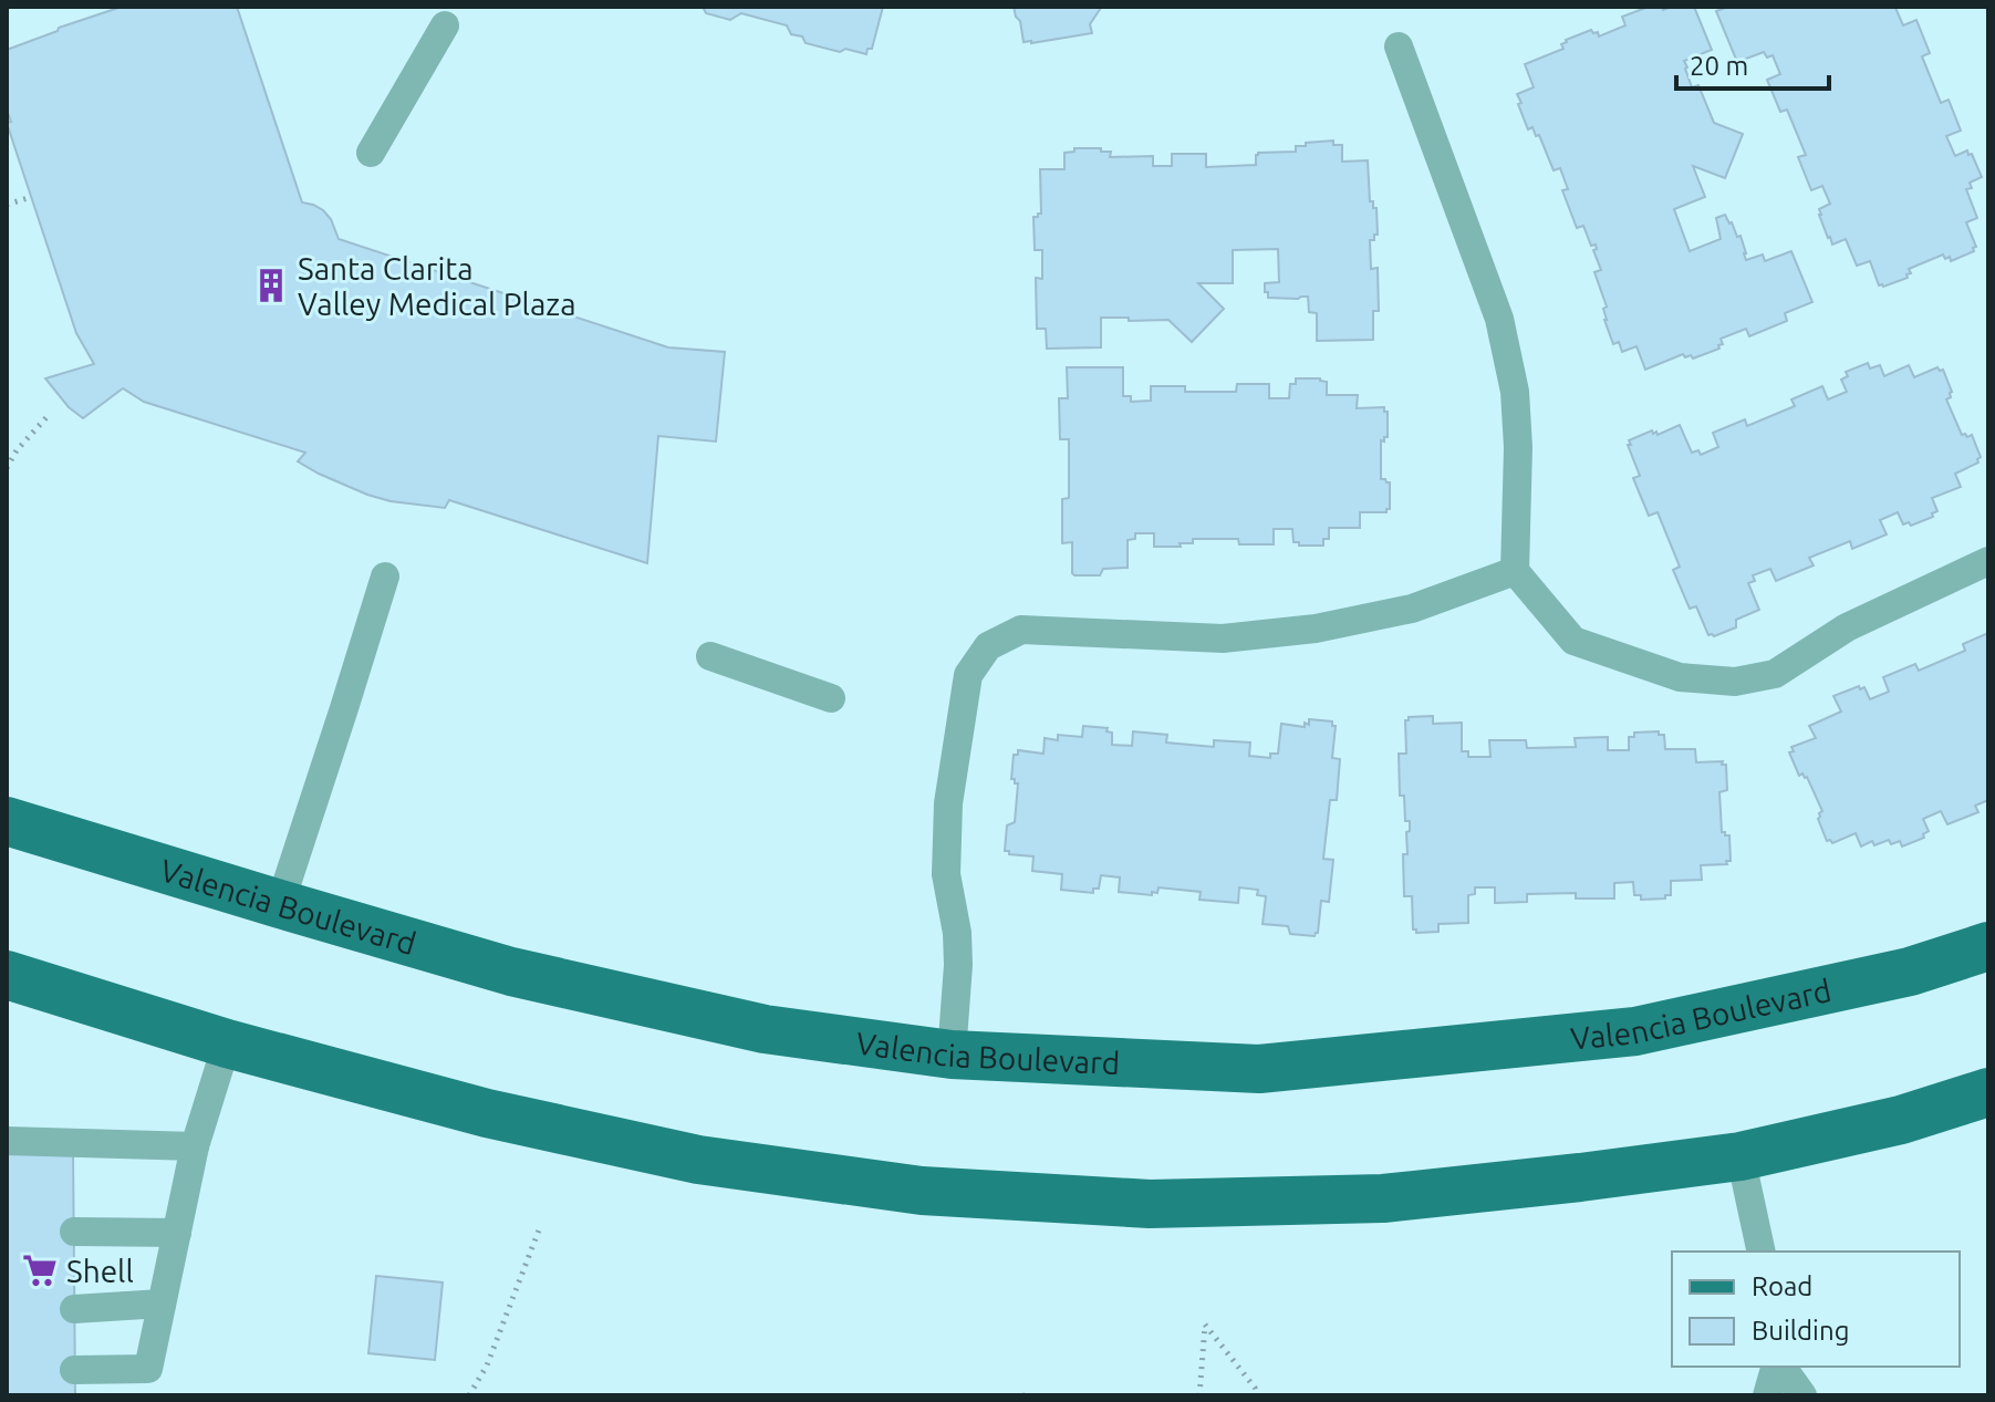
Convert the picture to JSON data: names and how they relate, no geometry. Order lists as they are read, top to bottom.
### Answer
{
  "streets": {
    "main road": ["Valencia Boulevard"]
  },
  "places": {
    "building": ["Santa Clarita Valley Medical Plaza"],
    "supermarket": ["Shell"]
  },
  "legend": ["Road", "Building"],
  "scale_bar": "20 m"
}
